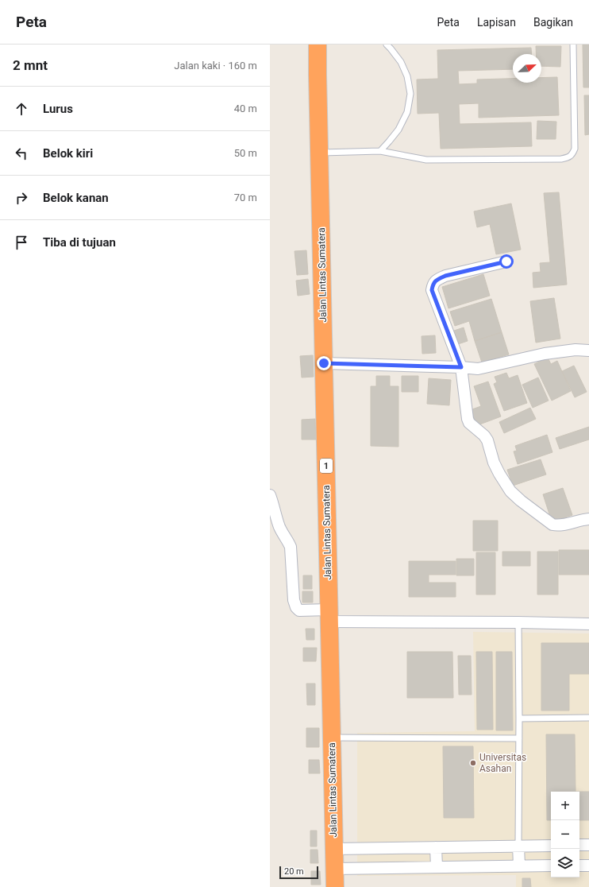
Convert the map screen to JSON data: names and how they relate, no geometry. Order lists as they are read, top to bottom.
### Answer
{
  "streets": {
    "highway": ["Jalan Lintas Sumatera", "1"]
  },
  "places": ["Universitas Asahan"],
  "scale_bar": "20 m",
  "north": "top right",
  "page": {
    "header": "Peta",
    "nav": ["Peta", "Lapisan", "Bagikan"],
    "heading": ["2 mnt", "Jalan kaki · 160 m"],
    "list": [
      ["Lurus", "40 m"],
      ["Belok kiri", "50 m"],
      ["Belok kanan", "70 m"],
      "Tiba di tujuan"
    ],
    "map_buttons": ["+", "−"],
    "scale": "20 m"
  }
}
